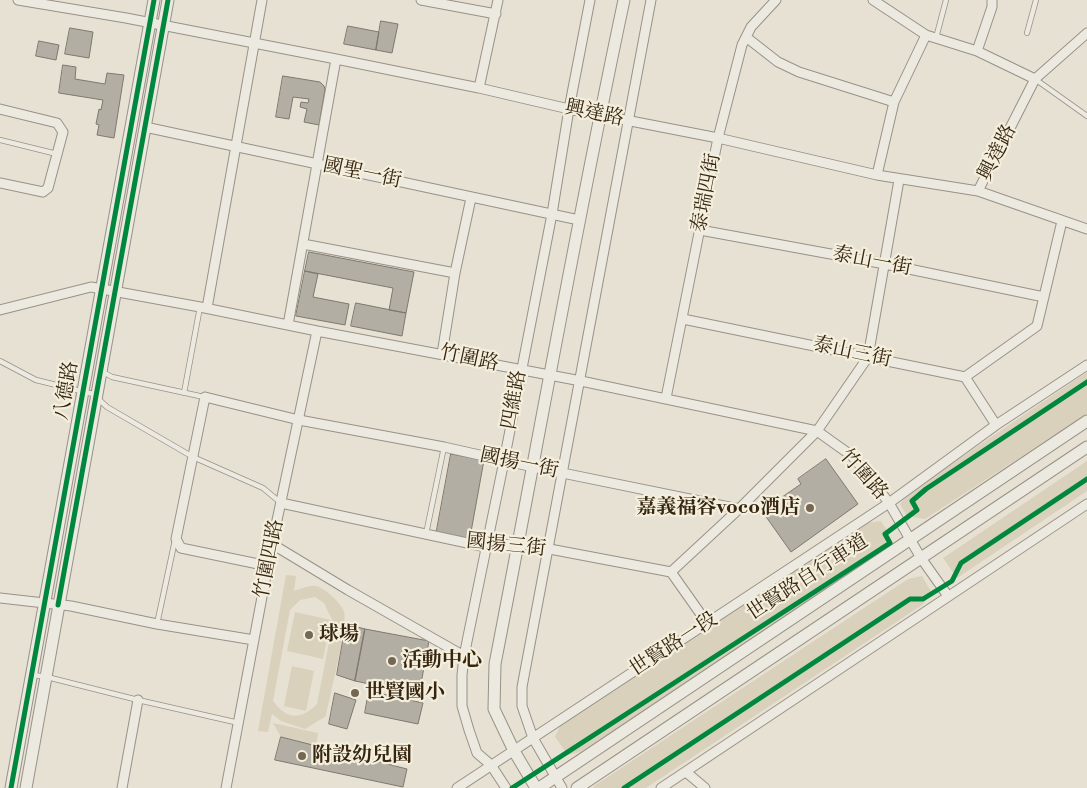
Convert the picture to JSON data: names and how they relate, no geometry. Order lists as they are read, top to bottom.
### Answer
{
  "streets": {
    "street": [
      "興達路",
      "國聖一街",
      "泰瑞四街",
      "泰山一街",
      "泰山三街",
      "竹圍路",
      "八德路",
      "四維路",
      "國揚一街",
      "國揚三街",
      "竹圍四路",
      "世賢路一段"
    ],
    "cycle path": ["世賢路自行車道"]
  },
  "crossings": [
    ["興達路", "泰瑞四街"],
    ["興達路", "八德路"],
    ["興達路", "四維路"],
    ["國聖一街", "八德路"],
    ["國聖一街", "四維路"],
    ["泰瑞四街", "泰山一街"],
    ["泰瑞四街", "泰山三街"],
    ["泰瑞四街", "竹圍路"],
    ["竹圍路", "八德路"],
    ["竹圍路", "四維路"],
    ["竹圍路", "竹圍四路"],
    ["竹圍路", "世賢路一段"],
    ["四維路", "國揚一街"],
    ["四維路", "國揚三街"],
    ["四維路", "世賢路一段"],
    ["國揚一街", "竹圍四路"],
    ["國揚三街", "竹圍四路"]
  ],
  "places": [
    "嘉義福容voco酒店",
    "球場",
    "活動中心",
    "世賢國小",
    "附設幼兒園"
  ]
}
